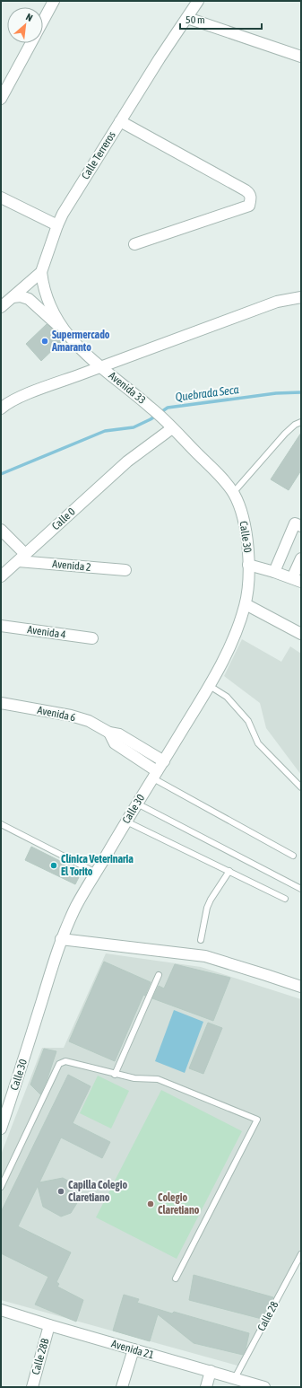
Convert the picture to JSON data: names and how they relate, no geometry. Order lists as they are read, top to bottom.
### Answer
{
  "streets": {
    "street": [
      "Calle Terreros",
      "Avenida 33",
      "Calle 0",
      "Calle 30",
      "Avenida 2",
      "Avenida 4",
      "Avenida 6",
      "Avenida 21",
      "Calle 28B"
    ],
    "lane": ["Calle 28"]
  },
  "crossings": [
    ["Calle Terreros", "Avenida 33"],
    ["Avenida 33", "Calle 0"],
    ["Avenida 33", "Calle 30"],
    ["Calle 0", "Avenida 2"],
    ["Calle 30", "Avenida 6"],
    ["Calle 28", "Avenida 21"],
    ["Avenida 21", "Calle 28B"]
  ],
  "water": ["Quebrada Seca"],
  "places": [
    "Supermercado Amaranto",
    "Clínica Veterinaria El Torito",
    "Capilla Colegio Claretiano",
    "Colegio Claretiano"
  ],
  "scale_bar": "50 m",
  "north": "top right"
}
